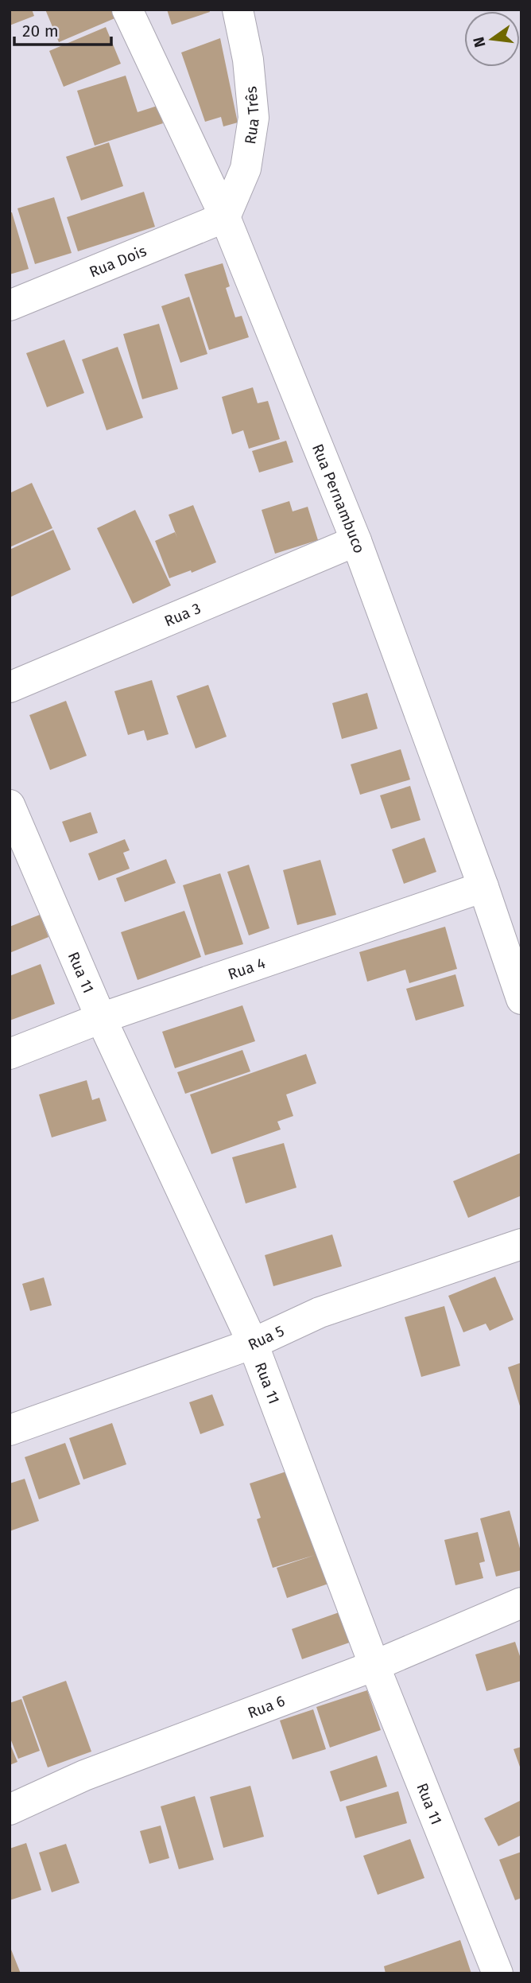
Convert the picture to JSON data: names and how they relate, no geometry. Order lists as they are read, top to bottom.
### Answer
{
  "streets": {
    "street": [
      "Rua Três",
      "Rua Dois",
      "Rua Pernambuco",
      "Rua 3",
      "Rua 4",
      "Rua 11",
      "Rua 5",
      "Rua 6"
    ]
  },
  "crossings": [
    ["Rua Três", "Rua Dois"],
    ["Rua Três", "Rua Pernambuco"],
    ["Rua Dois", "Rua Pernambuco"],
    ["Rua Pernambuco", "Rua 3"],
    ["Rua Pernambuco", "Rua 4"],
    ["Rua 4", "Rua 11"],
    ["Rua 11", "Rua 5"],
    ["Rua 11", "Rua 6"]
  ],
  "scale_bar": "20 m",
  "north": "left"
}
